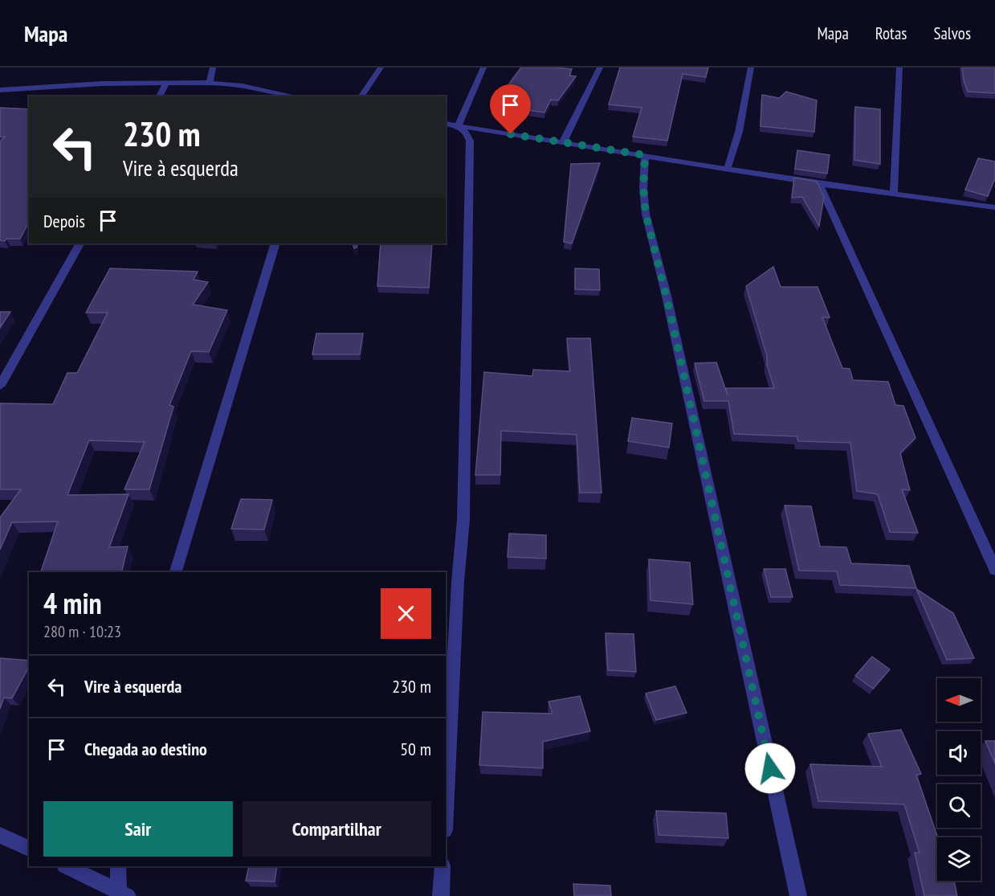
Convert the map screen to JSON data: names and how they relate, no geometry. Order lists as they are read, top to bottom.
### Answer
{
  "north": "left",
  "page": {
    "header": "Mapa",
    "nav": ["Mapa", "Rotas", "Salvos"],
    "turn": ["230 m", "Vire à esquerda"],
    "then": "Depois",
    "heading": ["4 min", "280 m · 10:23"],
    "list": [
      {
        "name": "Vire à esquerda",
        "value": "230 m"
      },
      {
        "name": "Chegada ao destino",
        "value": "50 m"
      }
    ],
    "buttons": ["Sair", "Compartilhar"]
  }
}
